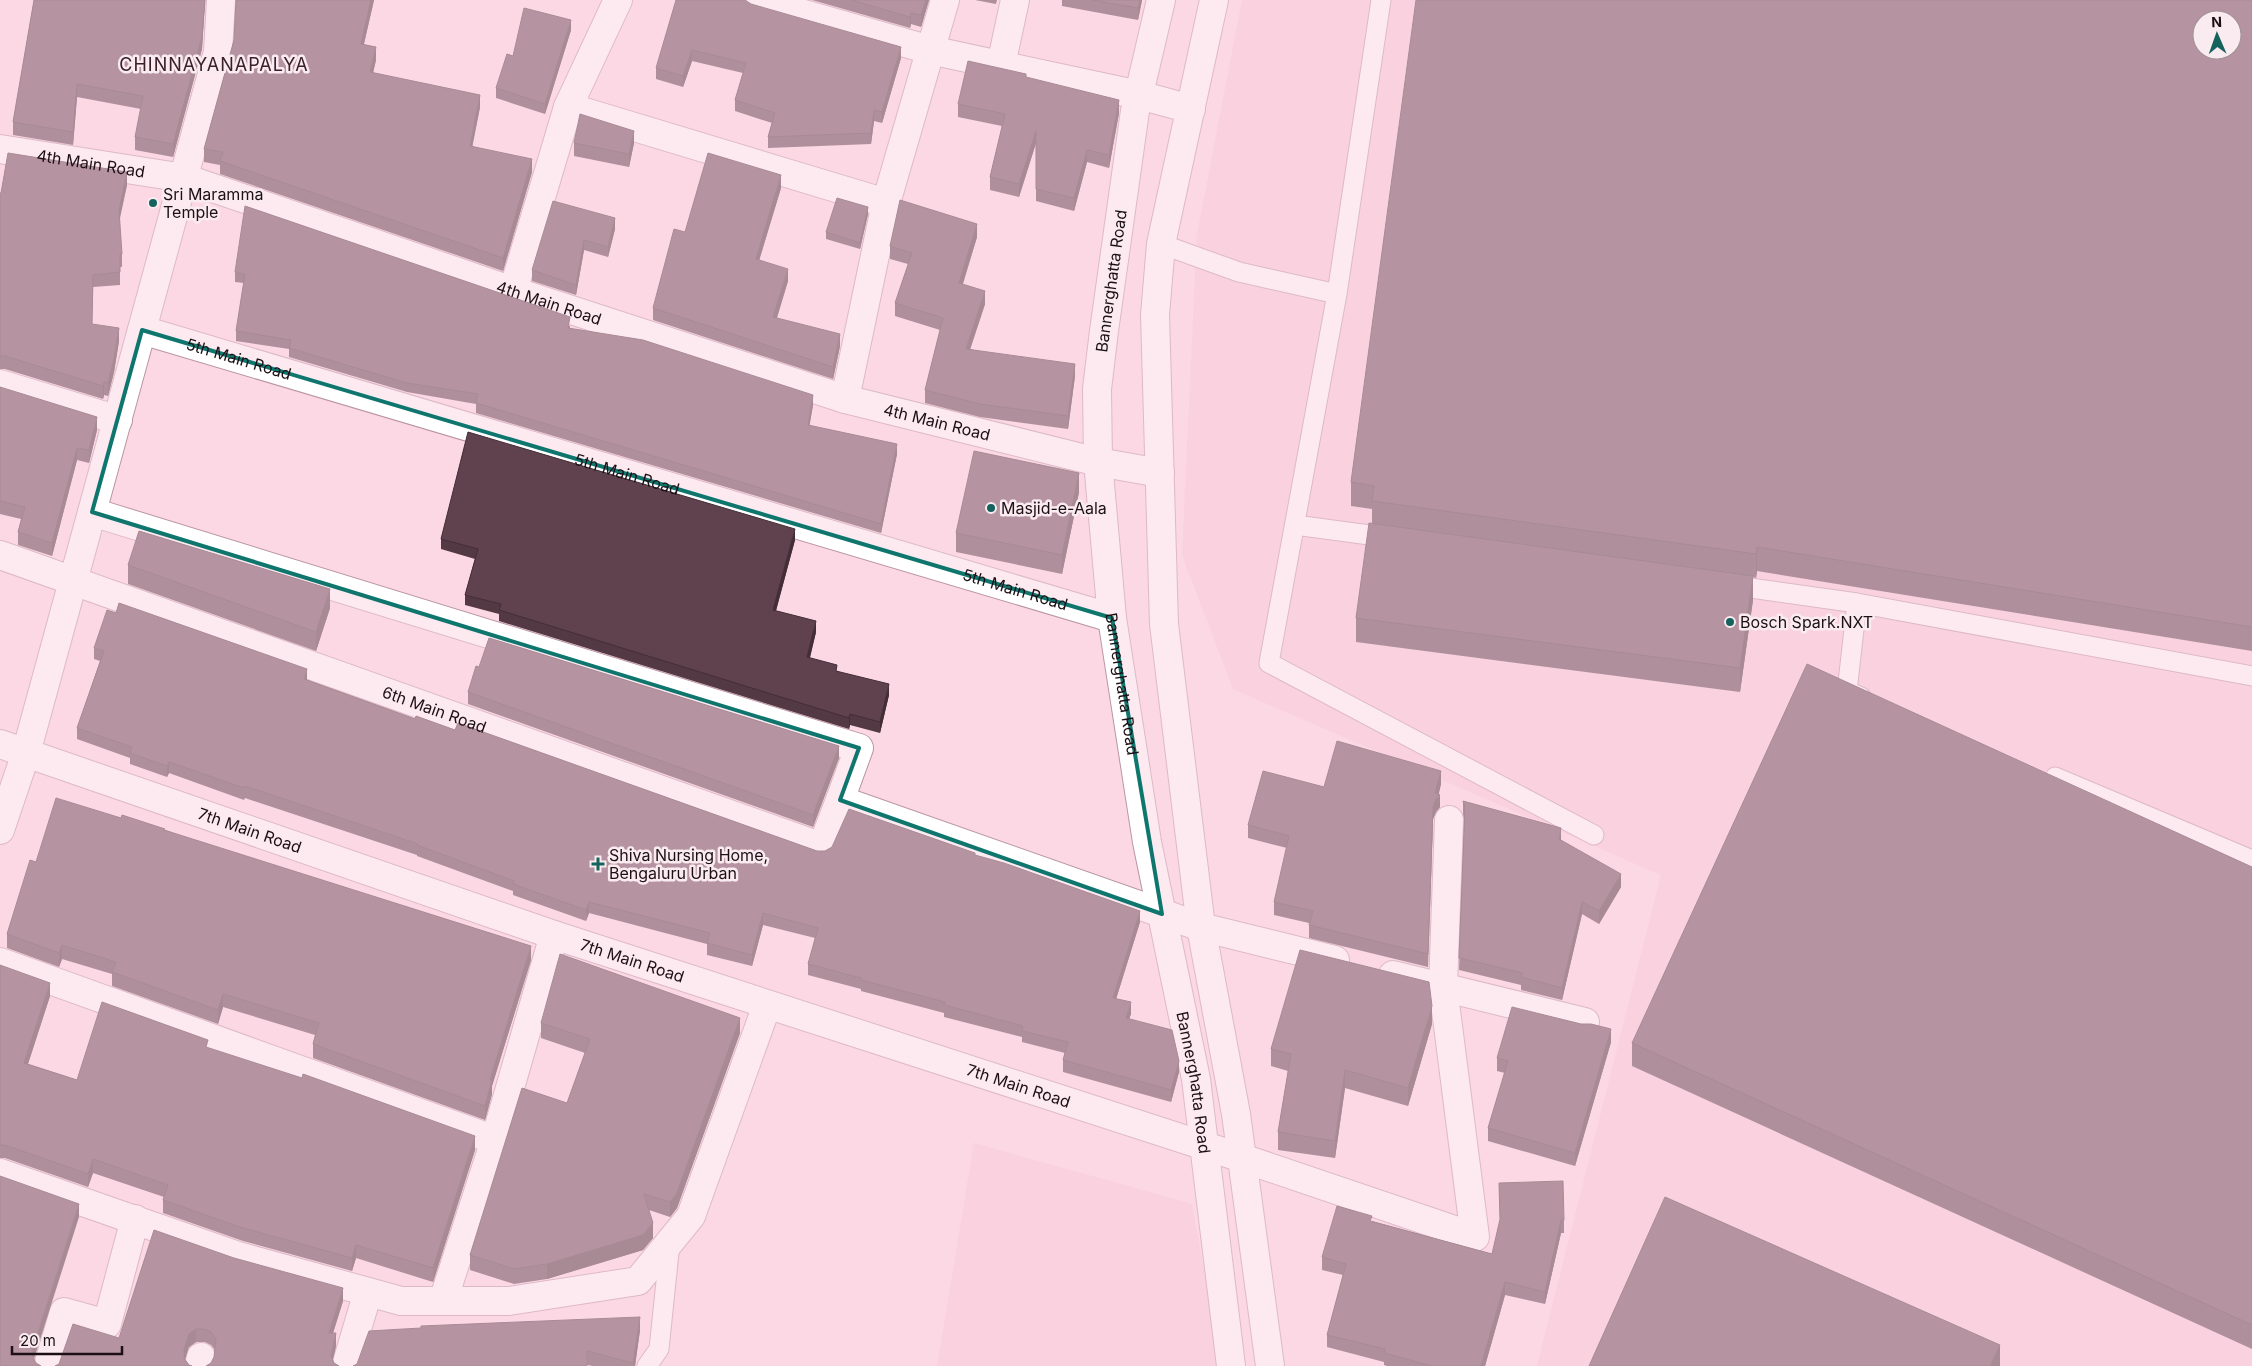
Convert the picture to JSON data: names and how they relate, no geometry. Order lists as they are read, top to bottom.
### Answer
{
  "streets": {
    "street": [
      "4th Main Road",
      "Bannerghatta Road",
      "5th Main Road",
      "6th Main Road",
      "7th Main Road"
    ]
  },
  "crossings": [
    ["4th Main Road", "Bannerghatta Road"],
    ["Bannerghatta Road", "5th Main Road"],
    ["Bannerghatta Road", "7th Main Road"]
  ],
  "districts": ["CHINNAYANAPALYA"],
  "places": {
    "other": ["Sri Maramma Temple", "Masjid-e-Aala", "Bosch Spark.NXT"],
    "health": ["Shiva Nursing Home, Bengaluru Urban"]
  },
  "scale_bar": "20 m",
  "north": "top"
}
